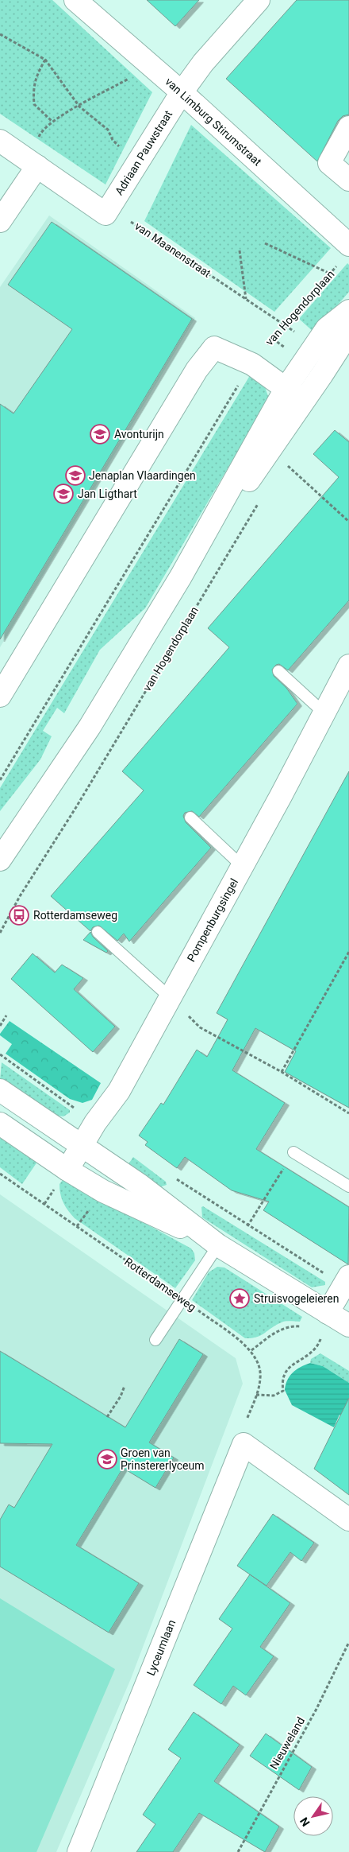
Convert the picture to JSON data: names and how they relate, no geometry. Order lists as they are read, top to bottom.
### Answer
{
  "streets": {
    "street": [
      "van Limburg Stirumstraat",
      "Adriaan Pauwstraat",
      "Pompenburgsingel",
      "Lyceumlaan"
    ],
    "path": [
      "van Maanenstraat",
      "van Hogendorplaan",
      "Rotterdamseweg",
      "Nieuweland"
    ]
  },
  "crossings": [
    ["van Limburg Stirumstraat", "Adriaan Pauwstraat"],
    ["van Limburg Stirumstraat", "van Hogendorplaan"],
    ["Adriaan Pauwstraat", "van Maanenstraat"],
    ["van Maanenstraat", "van Hogendorplaan"]
  ],
  "places": {
    "school or university": [
      "Avonturijn",
      "Jenaplan Vlaardingen",
      "Jan Ligthart",
      "Groen van Prinstererlyceum"
    ],
    "bus stop": ["Rotterdamseweg"],
    "place": ["Struisvogeleieren"]
  },
  "north": "bottom left"
}
